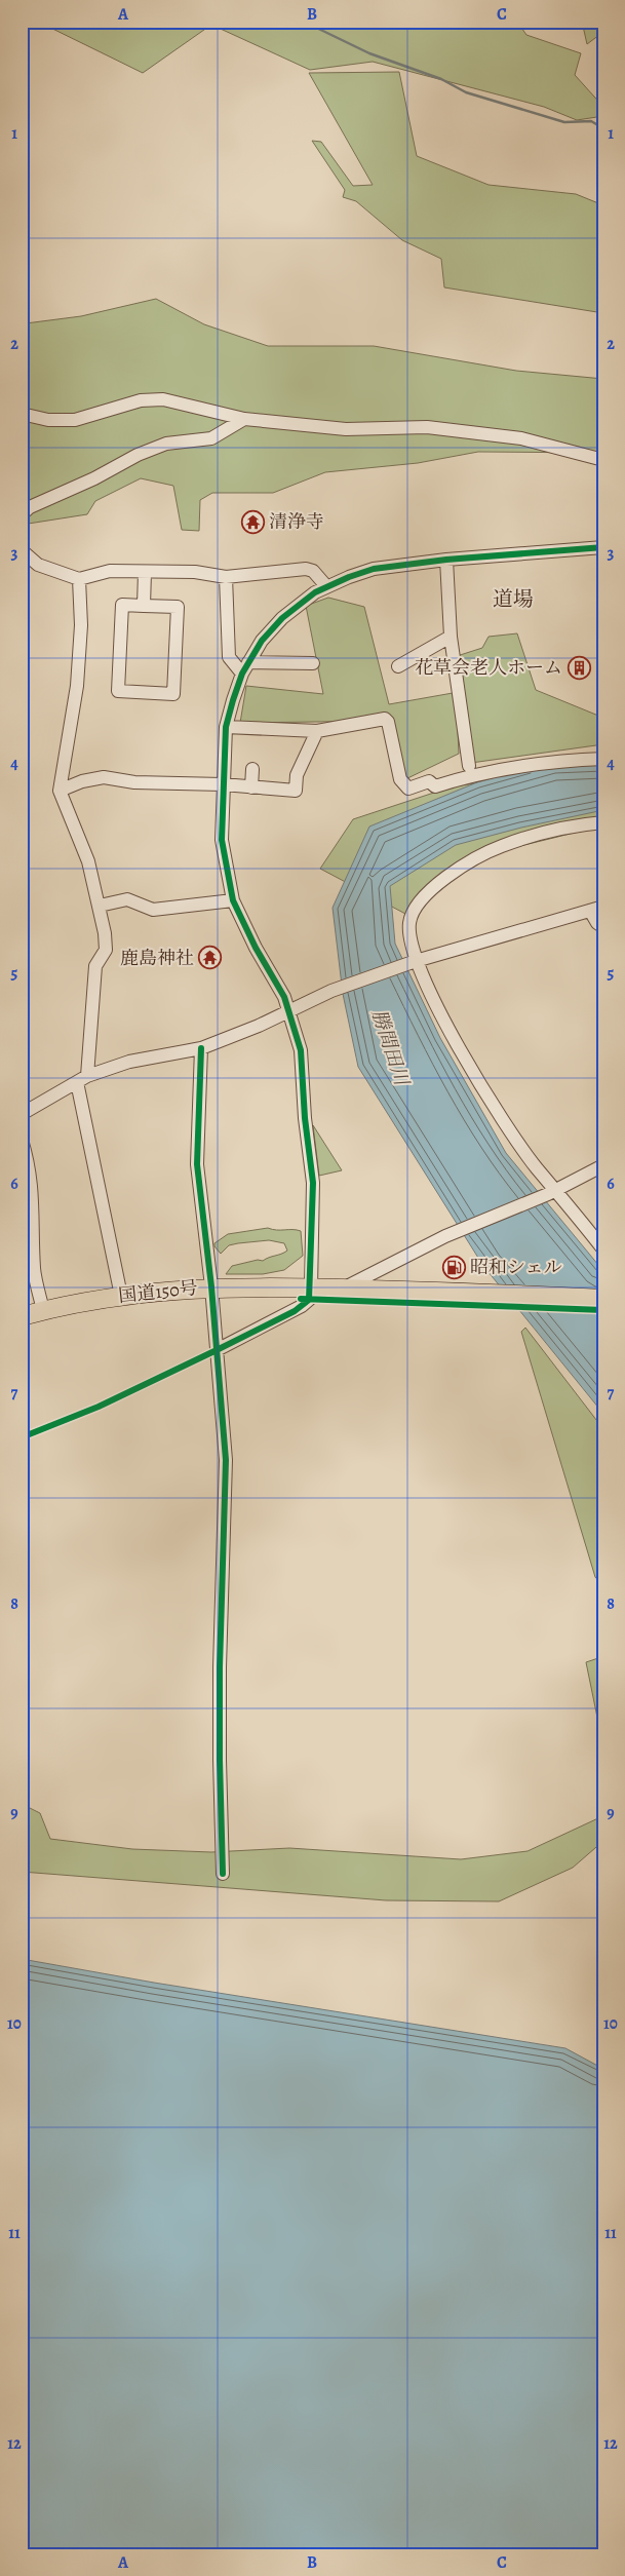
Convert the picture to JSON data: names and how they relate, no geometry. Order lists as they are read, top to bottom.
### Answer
{
  "streets": {
    "highway": ["国道150号"]
  },
  "districts": ["道場"],
  "water": ["勝間田川"],
  "places": {
    "temple": ["清浄寺", "鹿島神社"],
    "building": ["花草会老人ホーム"],
    "fuel station": ["昭和シェル"]
  },
  "grid": {
    "columns": ["A", "B", "C"],
    "rows": [
      "1",
      "2",
      "3",
      "4",
      "5",
      "6",
      "7",
      "8",
      "9",
      "10",
      "11",
      "12"
    ]
  }
}
